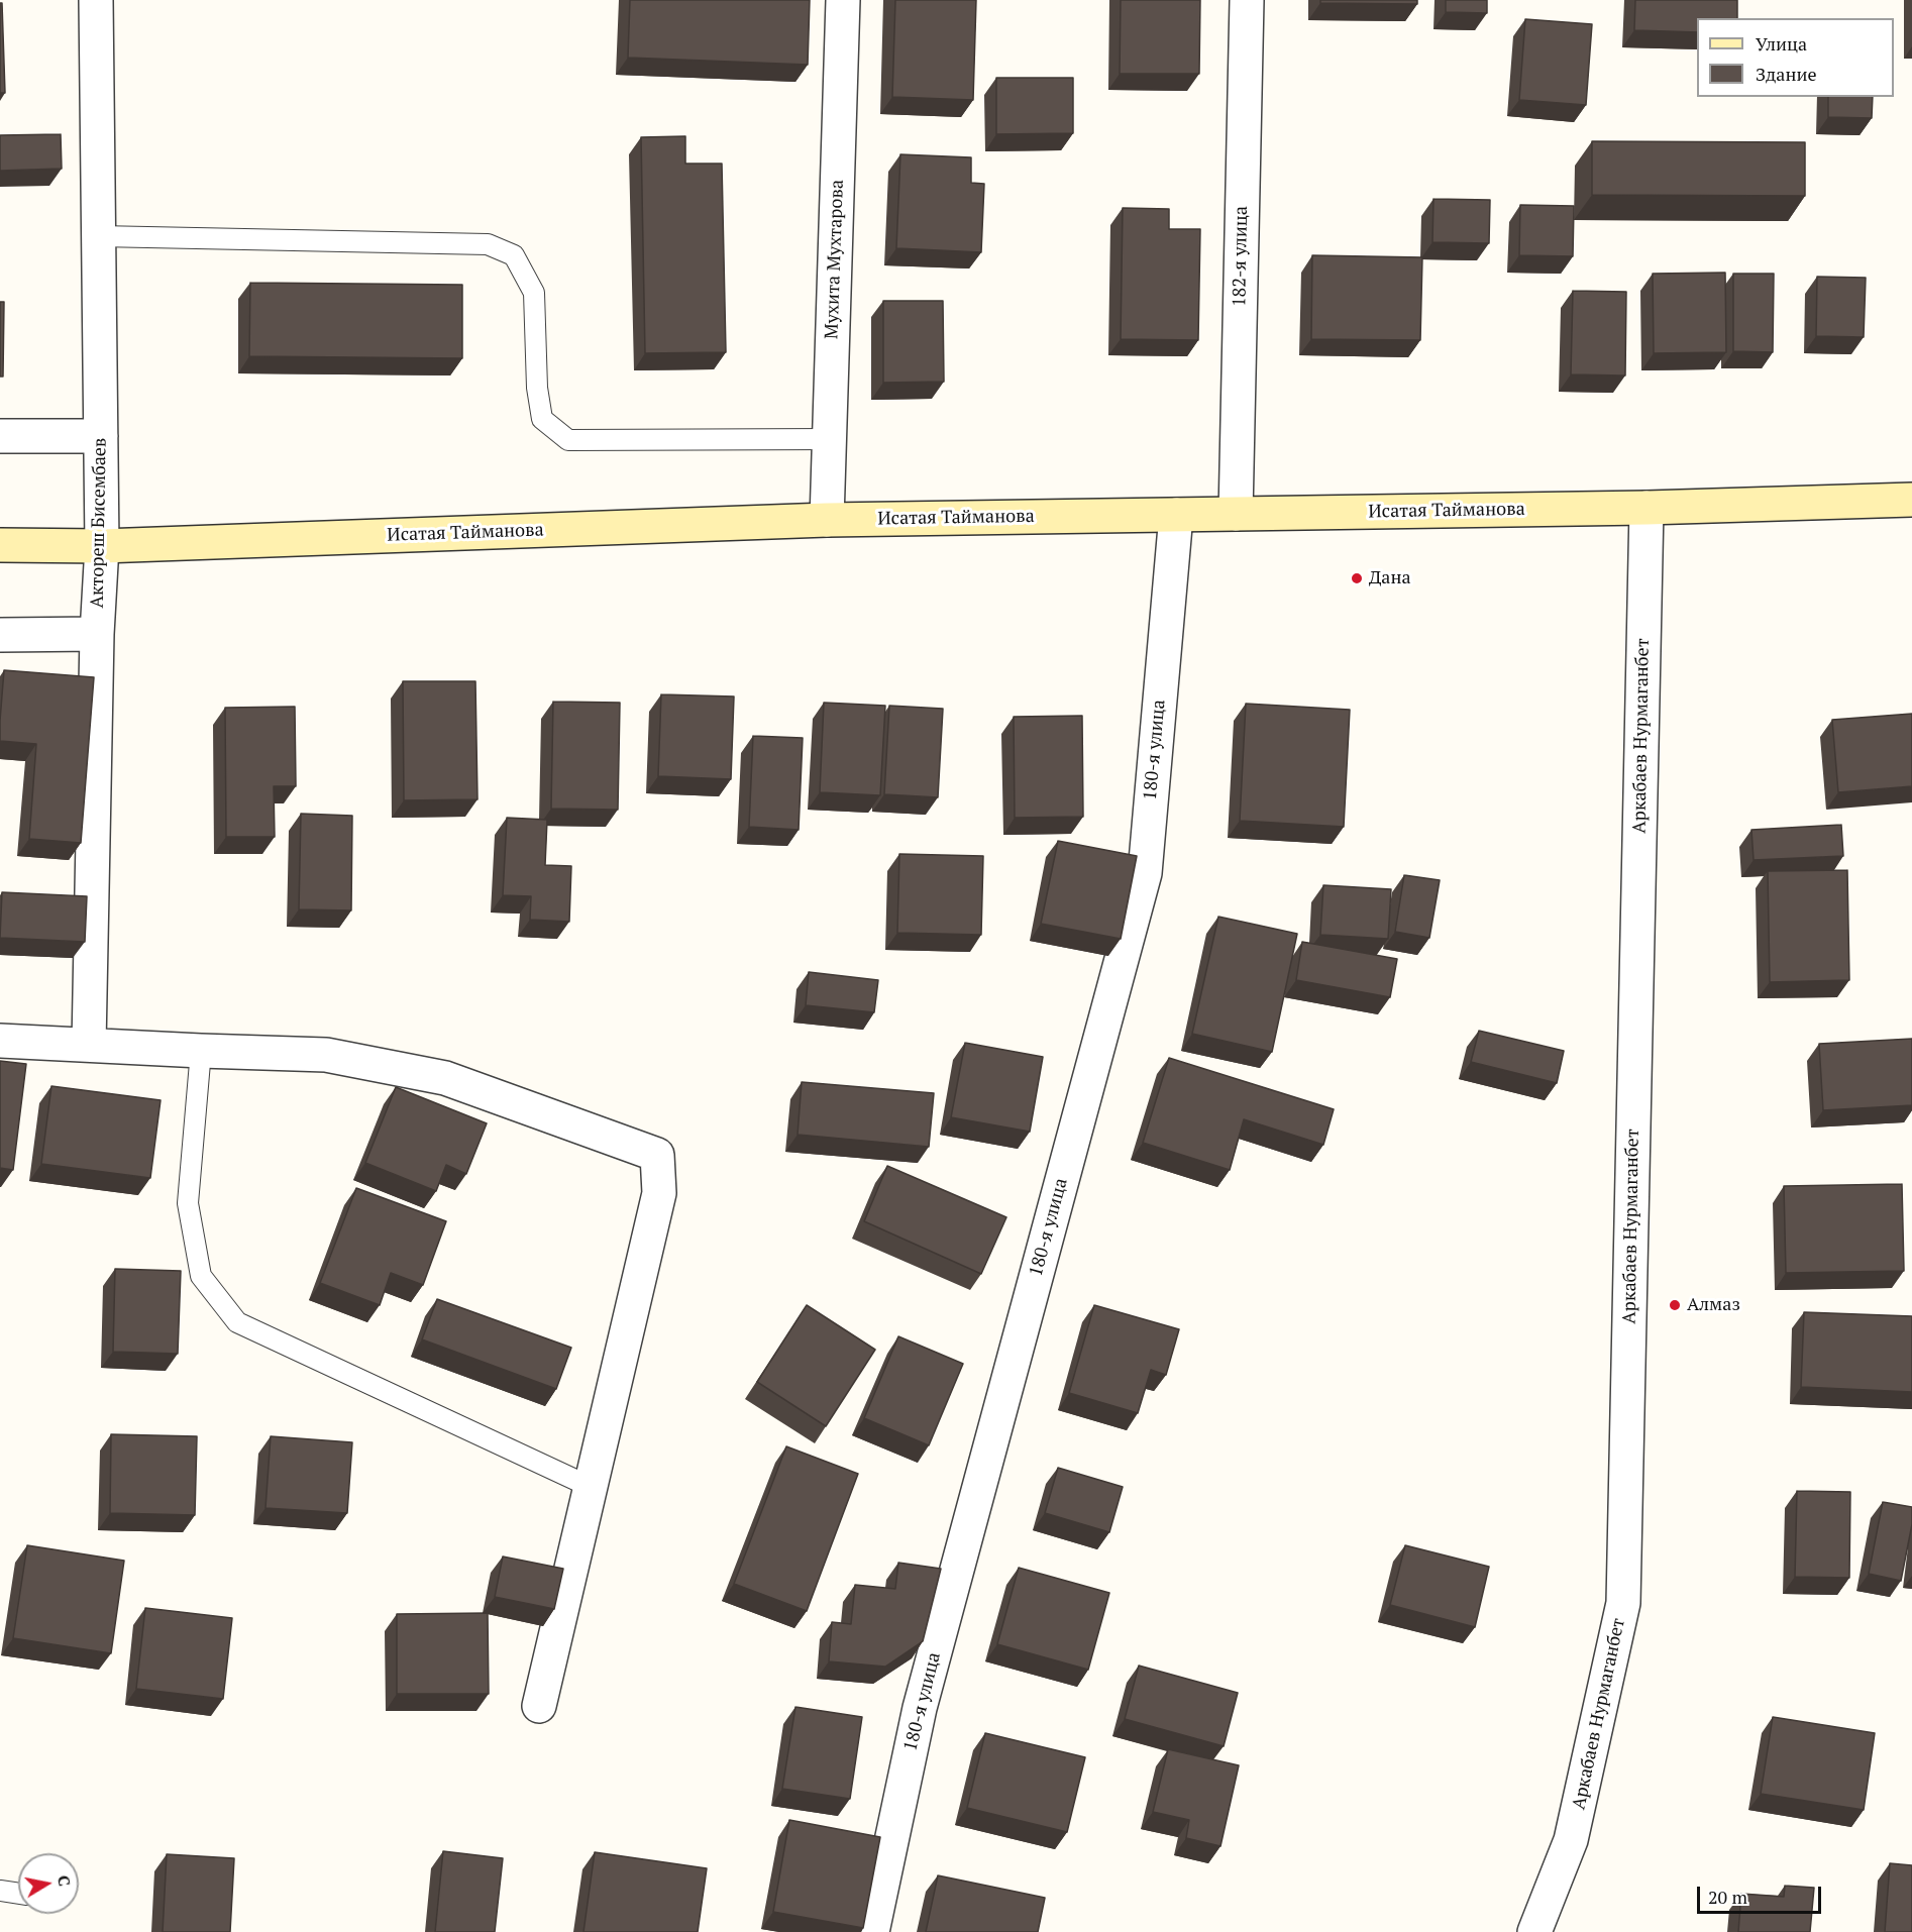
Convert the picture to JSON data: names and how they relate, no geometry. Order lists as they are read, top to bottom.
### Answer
{
  "streets": {
    "street": [
      "182-я улица",
      "Мухита Мухтарова",
      "Исатая Тайманова",
      "Актореш Бисембаев",
      "Аркабаев Нурмаганбет",
      "180-я улица"
    ]
  },
  "crossings": [
    ["182-я улица", "Исатая Тайманова"],
    ["Мухита Мухтарова", "Исатая Тайманова"],
    ["Исатая Тайманова", "Актореш Бисембаев"],
    ["Исатая Тайманова", "Аркабаев Нурмаганбет"],
    ["Исатая Тайманова", "180-я улица"]
  ],
  "places": ["Дана", "Алмаз"],
  "legend": ["Улица", "Здание"],
  "scale_bar": "20 m",
  "north": "right"
}
